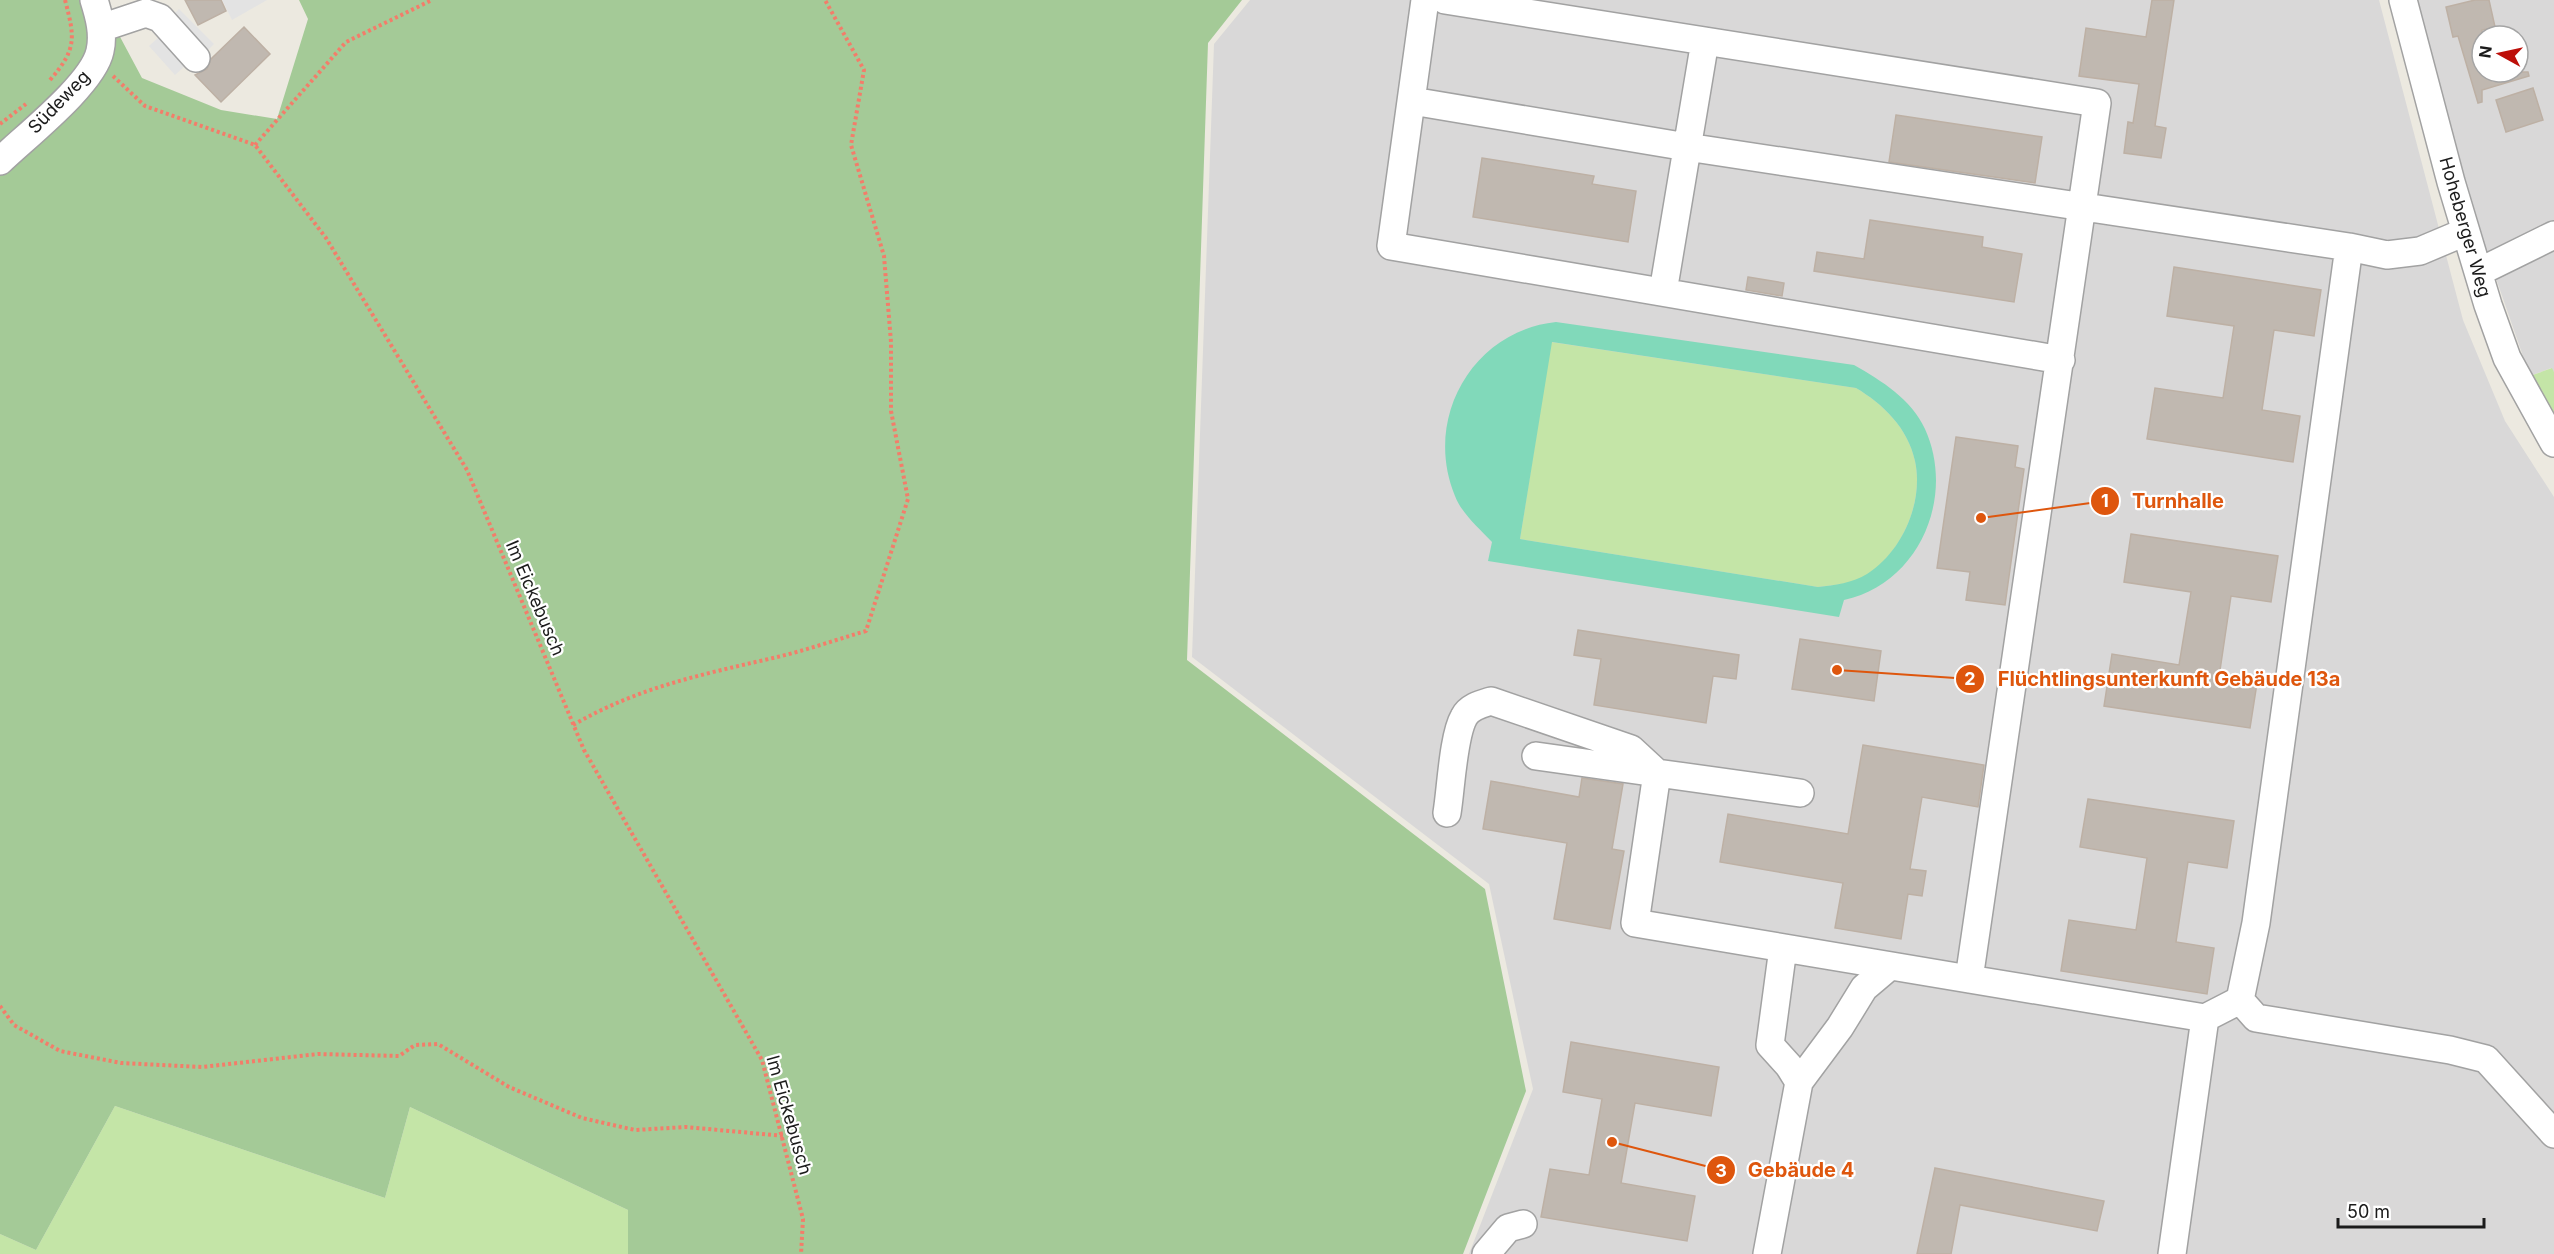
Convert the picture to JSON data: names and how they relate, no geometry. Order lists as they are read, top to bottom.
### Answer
{
  "streets": {
    "street": ["Südeweg", "Hoheberger Weg"],
    "path": ["Im Eickebusch"]
  },
  "places": ["Turnhalle", "Flüchtlingsunterkunft Gebäude 13a", "Gebäude 4"],
  "scale_bar": "50 m",
  "north": "left"
}
